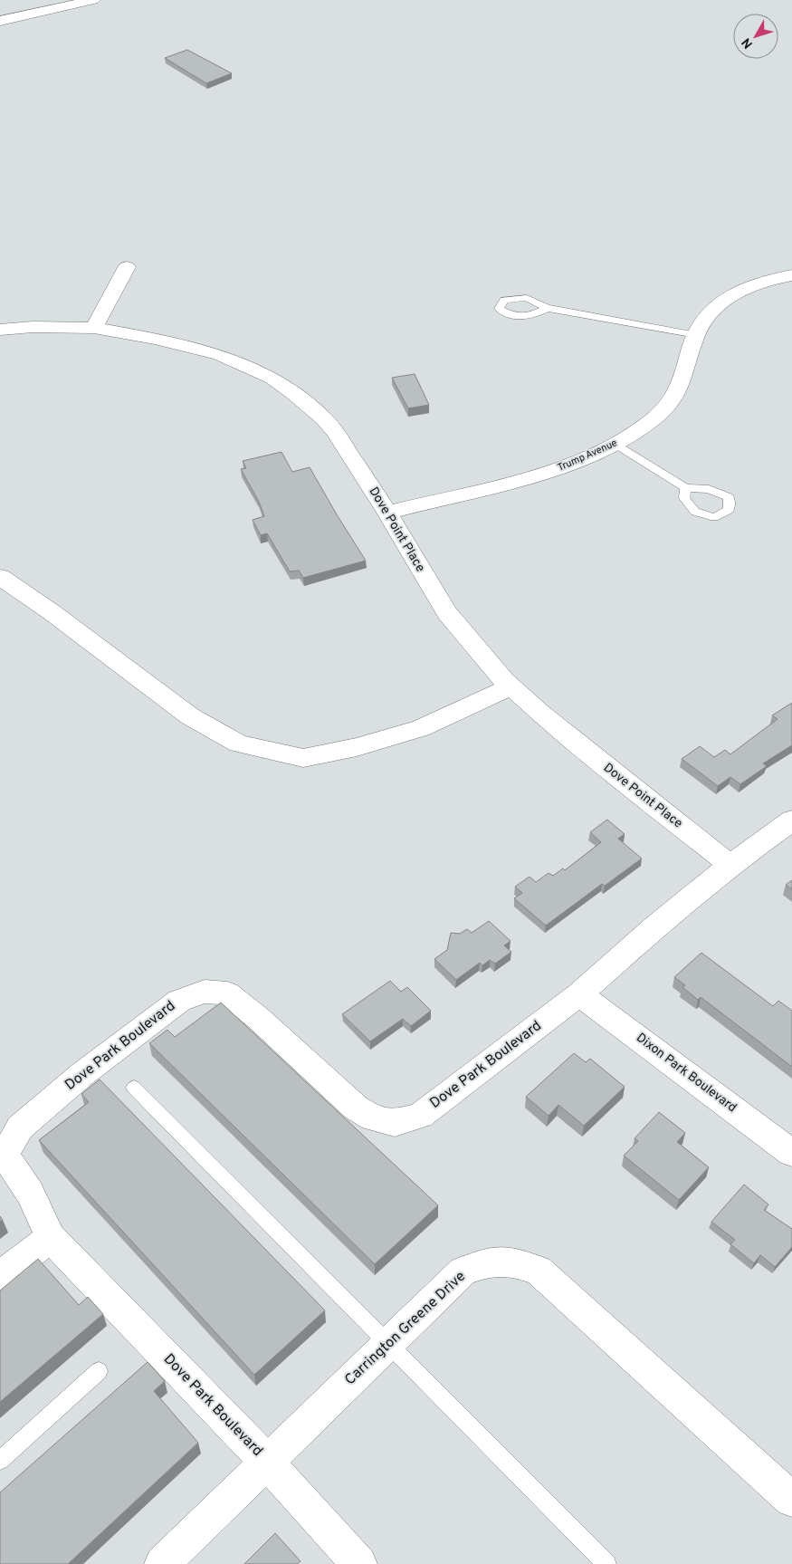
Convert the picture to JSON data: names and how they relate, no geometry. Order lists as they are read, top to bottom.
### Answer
{
  "streets": {
    "street": [
      "Trump Avenue",
      "Dove Point Place",
      "Dove Park Boulevard",
      "Dixon Park Boulevard",
      "Carrington Greene Drive"
    ]
  },
  "crossings": [
    ["Trump Avenue", "Dove Point Place"],
    ["Dove Point Place", "Dove Park Boulevard"],
    ["Dove Park Boulevard", "Dixon Park Boulevard"],
    ["Dove Park Boulevard", "Carrington Greene Drive"]
  ],
  "north": "bottom left"
}
